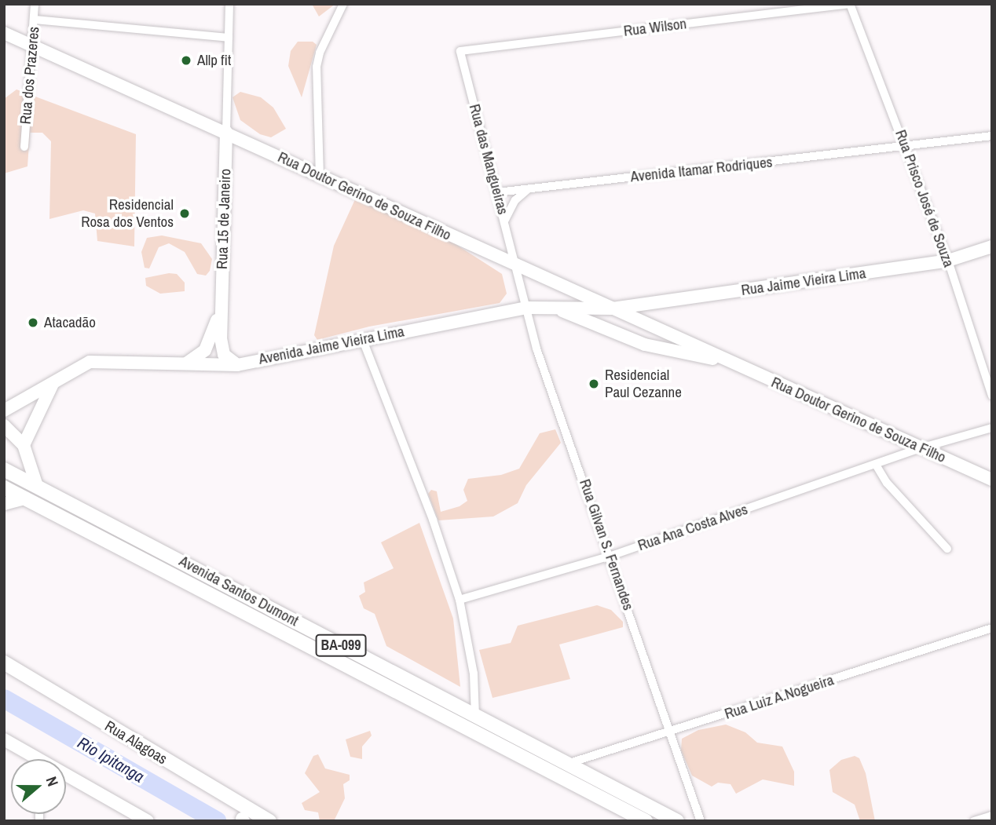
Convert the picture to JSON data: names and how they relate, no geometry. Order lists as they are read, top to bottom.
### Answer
{
  "streets": {
    "main road": [
      "Rua Doutor Gerino de Souza Filho",
      "Rua 15 de Janeiro",
      "Rua Jaime Vieira Lima",
      "Avenida Jaime Vieira Lima",
      "Avenida Santos Dumont",
      "BA-099",
      "Rua Alagoas"
    ],
    "street": [
      "Rua Wilson",
      "Rua dos Prazeres",
      "Rua das Mangueiras",
      "Avenida Itamar Rodriques",
      "Rua Prisco José de Souza",
      "Rua Ana Costa Alves",
      "Rua Gilvan S. Fernandes",
      "Rua Luiz A.Nogueira"
    ]
  },
  "crossings": [
    ["Rua Wilson", "Rua das Mangueiras"],
    ["Rua Wilson", "Rua Prisco José de Souza"],
    ["Rua dos Prazeres", "Rua Doutor Gerino de Souza Filho"],
    ["Rua das Mangueiras", "Avenida Itamar Rodriques"],
    ["Rua das Mangueiras", "Rua Doutor Gerino de Souza Filho"],
    ["Rua das Mangueiras", "Rua Gilvan S. Fernandes"],
    ["Avenida Itamar Rodriques", "Rua Prisco José de Souza"],
    ["Rua Doutor Gerino de Souza Filho", "Rua 15 de Janeiro"],
    ["Rua Doutor Gerino de Souza Filho", "Rua Jaime Vieira Lima"],
    ["Rua Doutor Gerino de Souza Filho", "Avenida Jaime Vieira Lima"],
    ["Rua Doutor Gerino de Souza Filho", "Rua Ana Costa Alves"],
    ["Rua Doutor Gerino de Souza Filho", "Rua Gilvan S. Fernandes"],
    ["Rua Prisco José de Souza", "Rua Jaime Vieira Lima"],
    ["Rua 15 de Janeiro", "Avenida Jaime Vieira Lima"],
    ["Rua Jaime Vieira Lima", "Avenida Jaime Vieira Lima"],
    ["Avenida Jaime Vieira Lima", "Rua Gilvan S. Fernandes"],
    ["Rua Ana Costa Alves", "Rua Gilvan S. Fernandes"],
    ["Rua Gilvan S. Fernandes", "Rua Luiz A.Nogueira"],
    ["Avenida Santos Dumont", "Rua Luiz A.Nogueira"]
  ],
  "water": ["Rio Ipitanga"],
  "places": [
    "Allp fit",
    "Residencial Rosa dos Ventos",
    "Atacadão",
    "Residencial Paul Cezanne"
  ],
  "north": "right"
}
